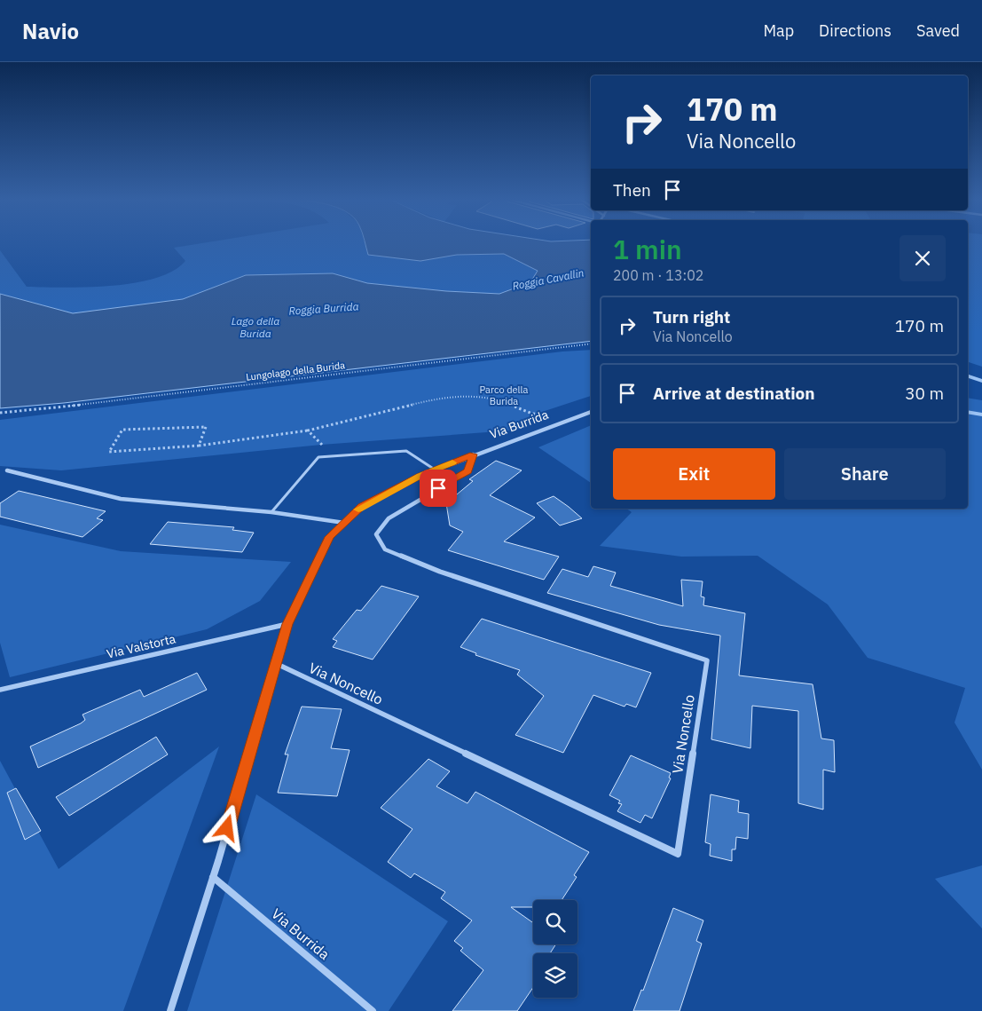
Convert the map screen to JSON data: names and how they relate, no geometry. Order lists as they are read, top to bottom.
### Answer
{
  "streets": {
    "street": ["Via Burrida", "Via Valstorta", "Via Noncello"],
    "path": ["Lungolago della Burida"]
  },
  "crossings": [
    ["Via Burrida", "Via Valstorta"],
    ["Via Burrida", "Via Noncello"]
  ],
  "water": ["Roggia Cavallin", "Roggia Burrida", "Lago della Burida"],
  "parks": ["Parco della Burida"],
  "page": {
    "header": "Navio",
    "nav": ["Map", "Directions", "Saved"],
    "turn": ["170 m", "Via Noncello"],
    "then": "Then",
    "heading": ["1 min", "200 m · 13:02"],
    "list": [
      {
        "name": "Turn right",
        "note": "Via Noncello",
        "value": "170 m"
      },
      {
        "name": "Arrive at destination",
        "value": "30 m"
      }
    ],
    "buttons": ["Exit", "Share"]
  }
}
